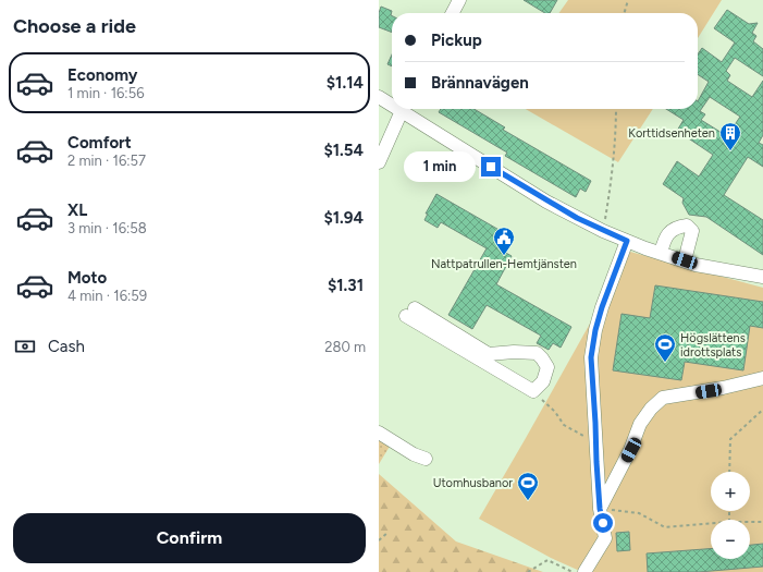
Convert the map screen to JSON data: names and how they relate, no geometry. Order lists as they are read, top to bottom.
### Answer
{
  "places": {
    "building": ["Korttidsenheten"],
    "public building": ["Nattpatrullen-Hemtjänsten"],
    "sports": ["Högslättens idrottsplats", "Utomhusbanor"]
  },
  "page": {
    "heading": "Choose a ride",
    "banner": ["Pickup", "Brännavägen"],
    "list": [
      {
        "name": "Economy",
        "note": "1 min · 16:56",
        "value": "$1.14"
      },
      {
        "name": "Comfort",
        "note": "2 min · 16:57",
        "value": "$1.54"
      },
      {
        "name": "XL",
        "note": "3 min · 16:58",
        "value": "$1.94"
      },
      {
        "name": "Moto",
        "note": "4 min · 16:59",
        "value": "$1.31"
      }
    ],
    "bubble": "1 min",
    "pay": ["Cash", "280 m"],
    "map_buttons": ["+", "−"],
    "buttons": "Confirm"
  }
}
